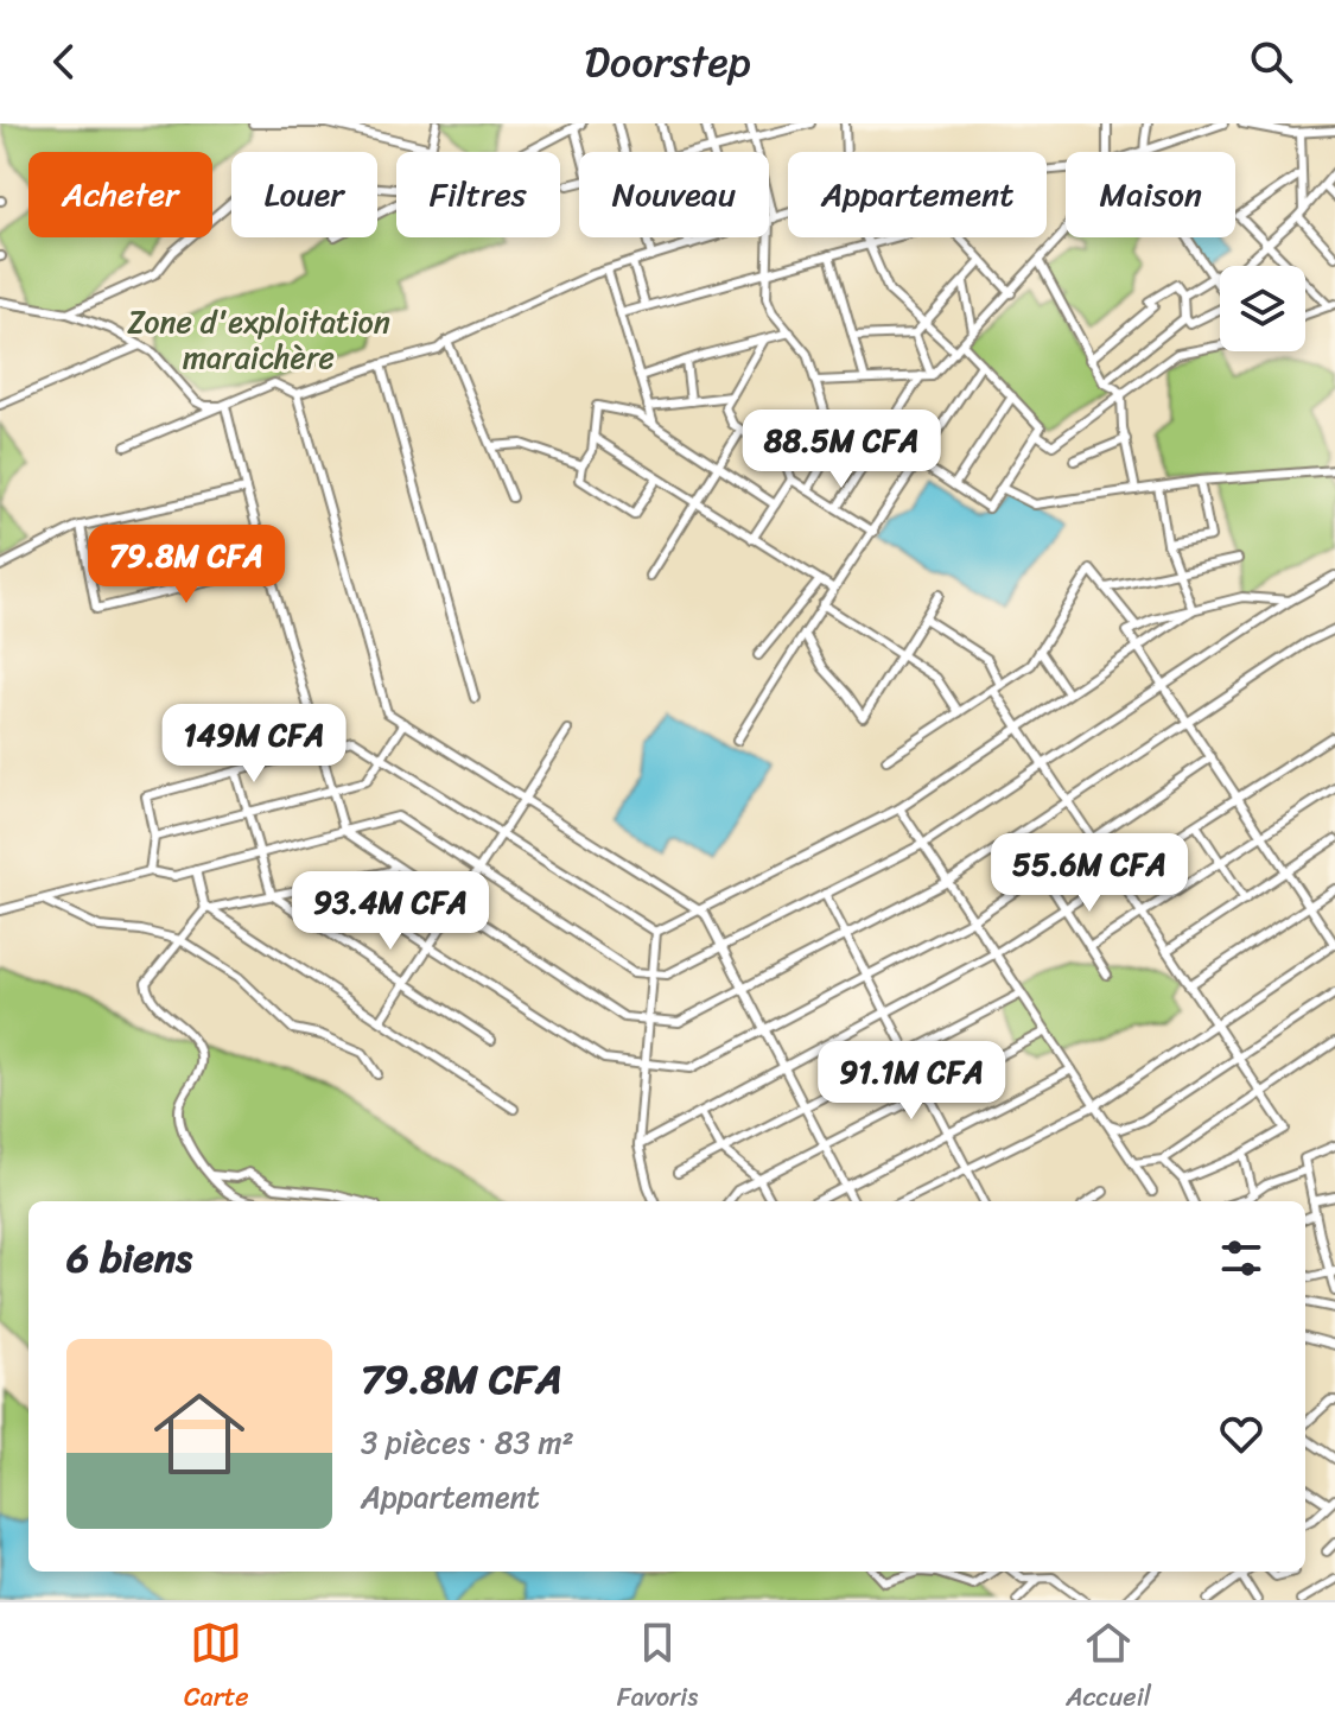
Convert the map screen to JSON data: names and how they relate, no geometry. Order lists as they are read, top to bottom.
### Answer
{
  "parks": ["Zone d'exploitation maraichère"],
  "page": {
    "header": "Doorstep",
    "chip": [
      "Acheter",
      "Louer",
      "Filtres",
      "Nouveau",
      "Appartement",
      "Maison"
    ],
    "price": [
      "88.5M CFA",
      "79.8M CFA",
      "149M CFA",
      "55.6M CFA",
      "93.4M CFA",
      "91.1M CFA"
    ],
    "heading": "6 biens",
    "list": [
      {
        "name": "79.8M CFA",
        "note": "3 pièces · 83 m² · Appartement"
      }
    ],
    "tabs": ["Carte", "Favoris", "Accueil"]
  }
}
